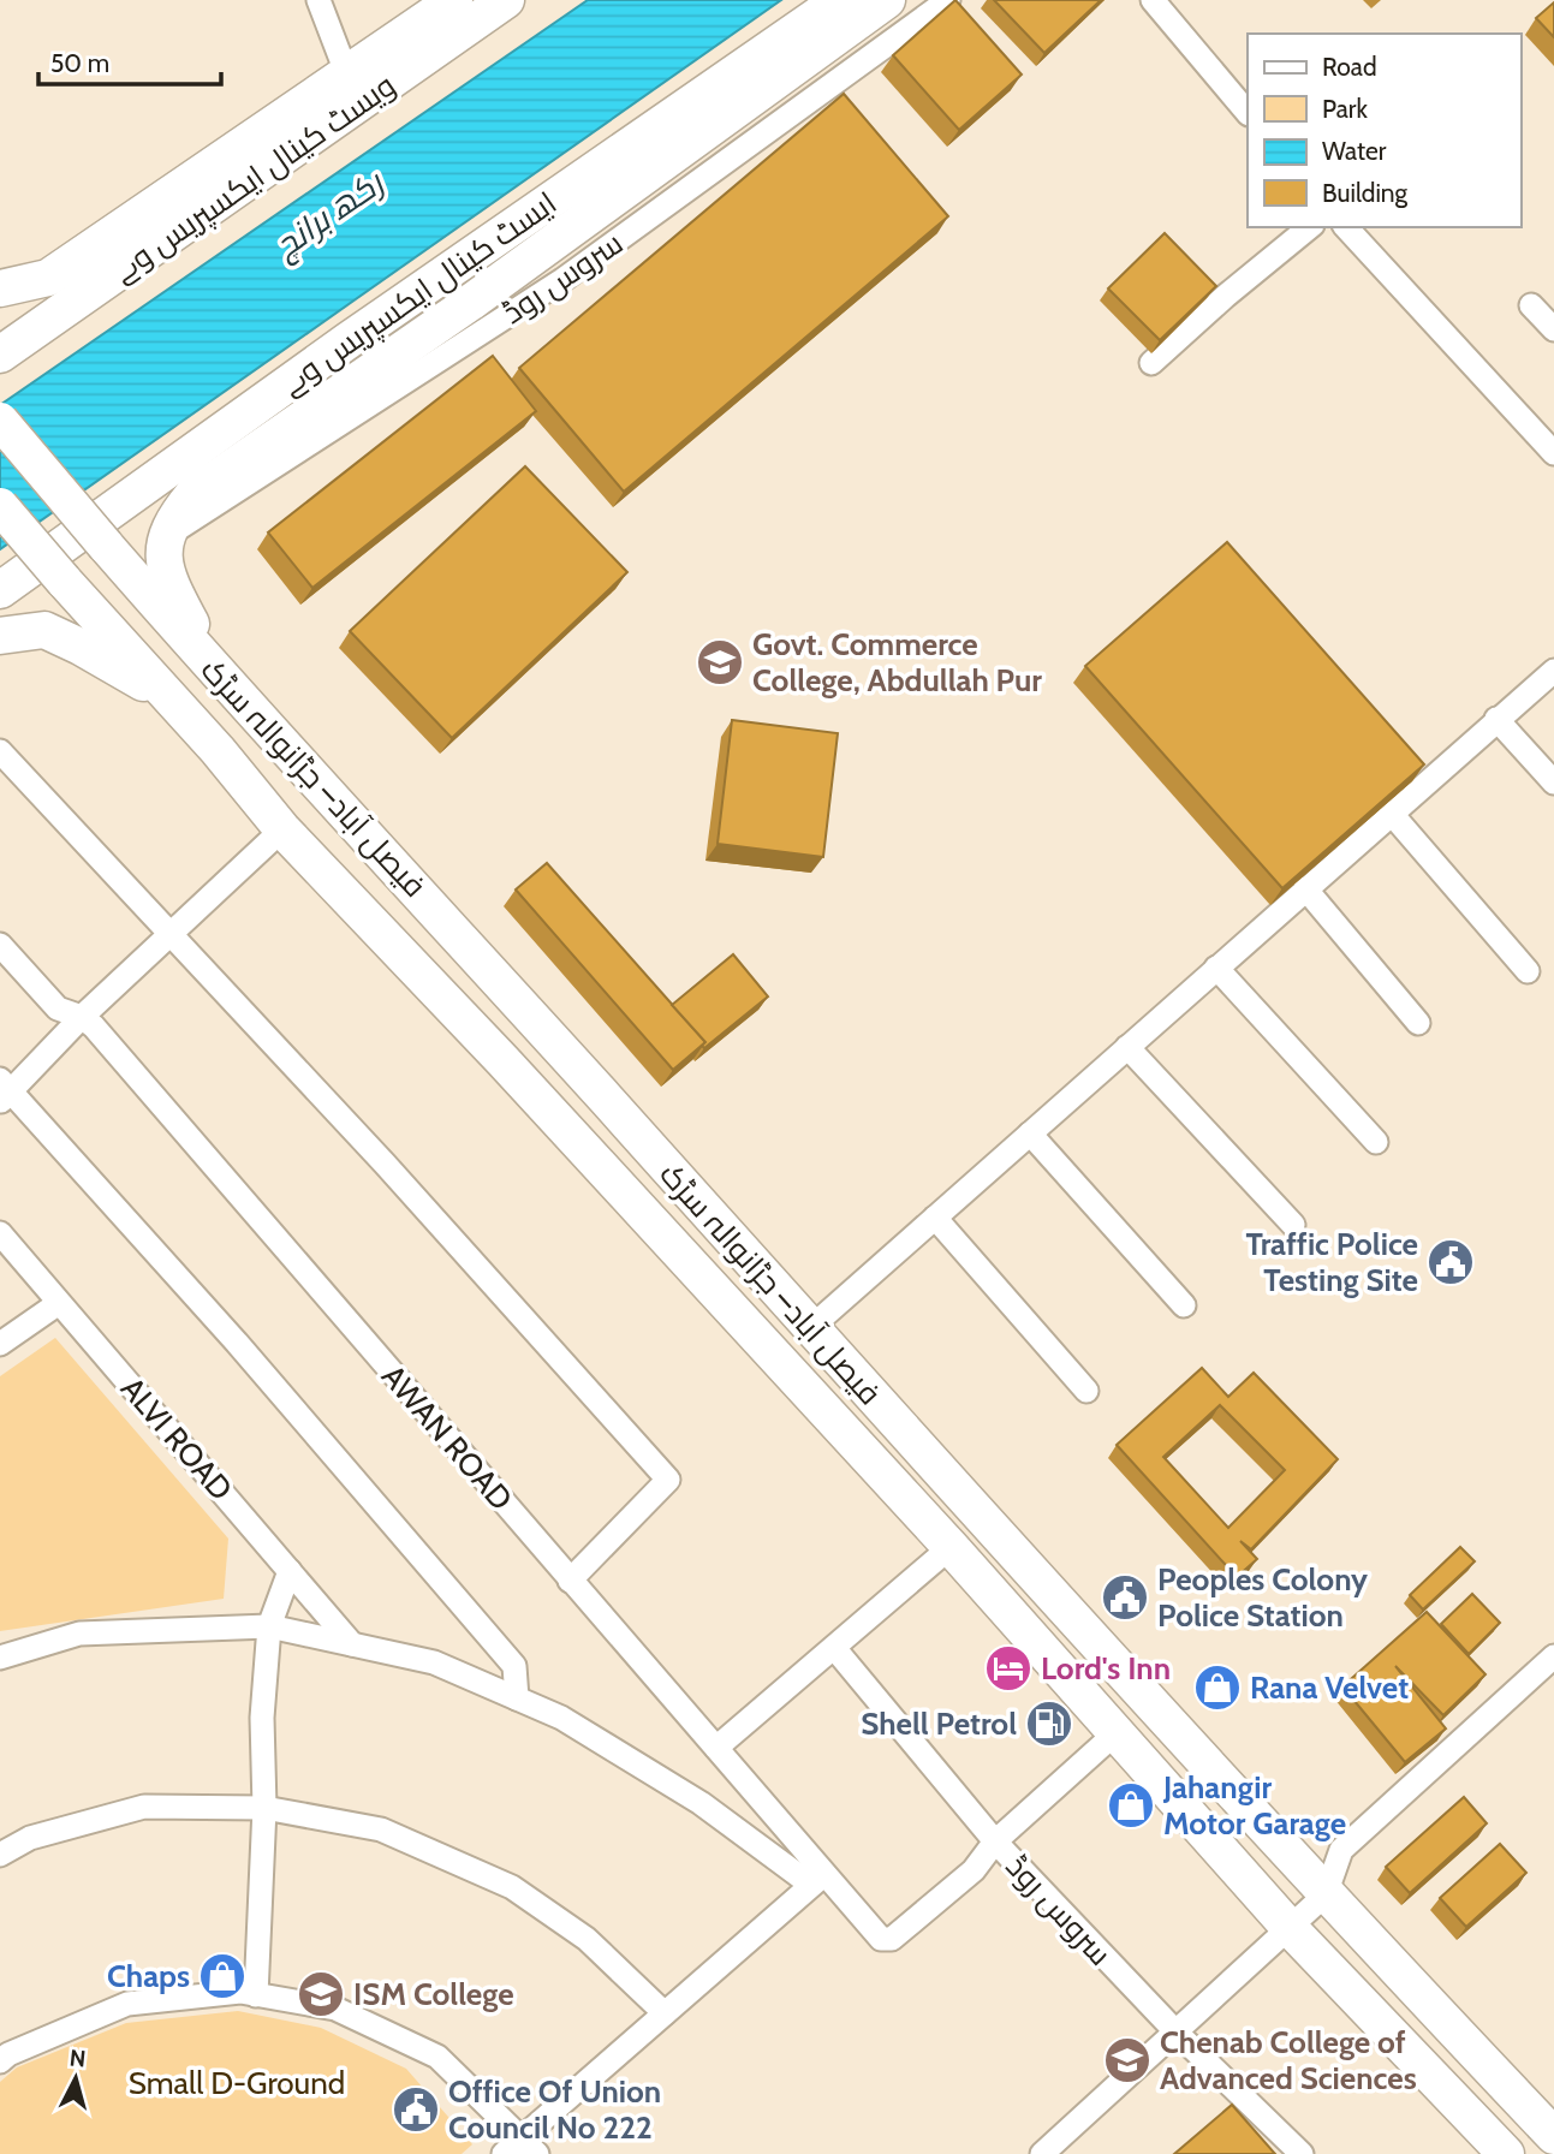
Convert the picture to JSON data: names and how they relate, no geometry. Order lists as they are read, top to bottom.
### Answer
{
  "streets": {
    "main road": ["ویسٹ کینال ایکسپریس وے", "ایسٹ کینال ایکسپریس وے", "فیصل آباد– جڑانوالہ سڑک"],
    "street": ["سروس روڈ", "AWAN ROAD", "ALVI ROAD"]
  },
  "crossings": [
    ["سروس روڈ", "AWAN ROAD"]
  ],
  "water": ["رکھ برانچ"],
  "parks": ["Small D-Ground"],
  "places": {
    "school or university": ["Govt. Commerce College, Abdullah Pur", "ISM College", "Chenab College of Advanced Sciences"],
    "public building": ["Traffic Police Testing Site", "Peoples Colony Police Station", "Office Of Union Council No 222"],
    "hotel": ["Lord's Inn"],
    "shop": ["Rana Velvet", "Jahangir Motor Garage", "Chaps"],
    "fuel station": ["Shell Petrol"]
  },
  "legend": [
    "Road",
    "Park",
    "Water",
    "Building"
  ],
  "scale_bar": "50 m",
  "north": "top"
}
